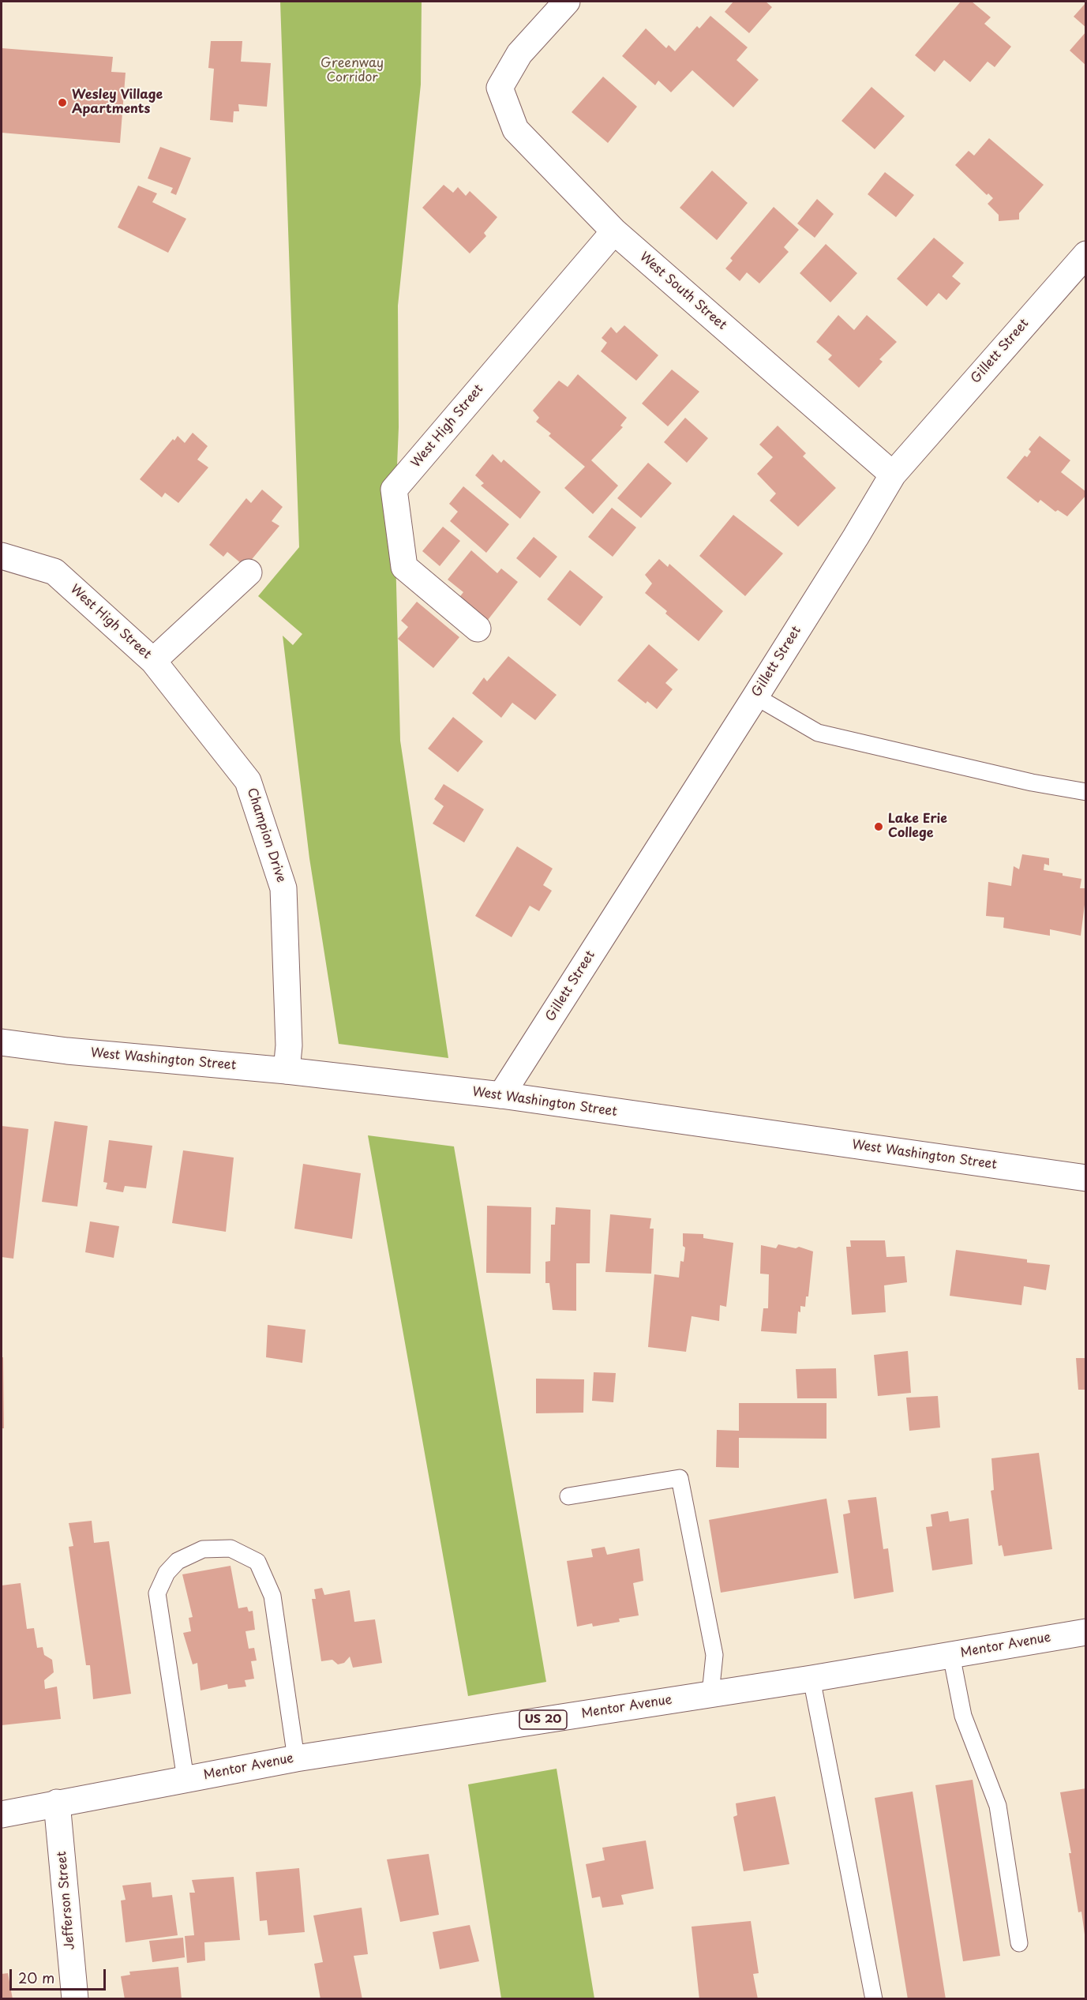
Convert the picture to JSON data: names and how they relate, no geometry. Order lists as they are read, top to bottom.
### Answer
{
  "streets": {
    "street": [
      "West South Street",
      "Gillett Street",
      "West High Street",
      "Champion Drive",
      "West Washington Street",
      "Mentor Avenue",
      "US 20",
      "Jefferson Street"
    ]
  },
  "crossings": [
    ["West South Street", "Gillett Street"],
    ["West South Street", "West High Street"],
    ["Gillett Street", "West Washington Street"],
    ["West High Street", "Champion Drive"],
    ["Champion Drive", "West Washington Street"],
    ["Mentor Avenue", "Jefferson Street"]
  ],
  "parks": ["Greenway Corridor"],
  "places": ["Wesley Village Apartments", "Lake Erie College"],
  "scale_bar": "20 m"
}
